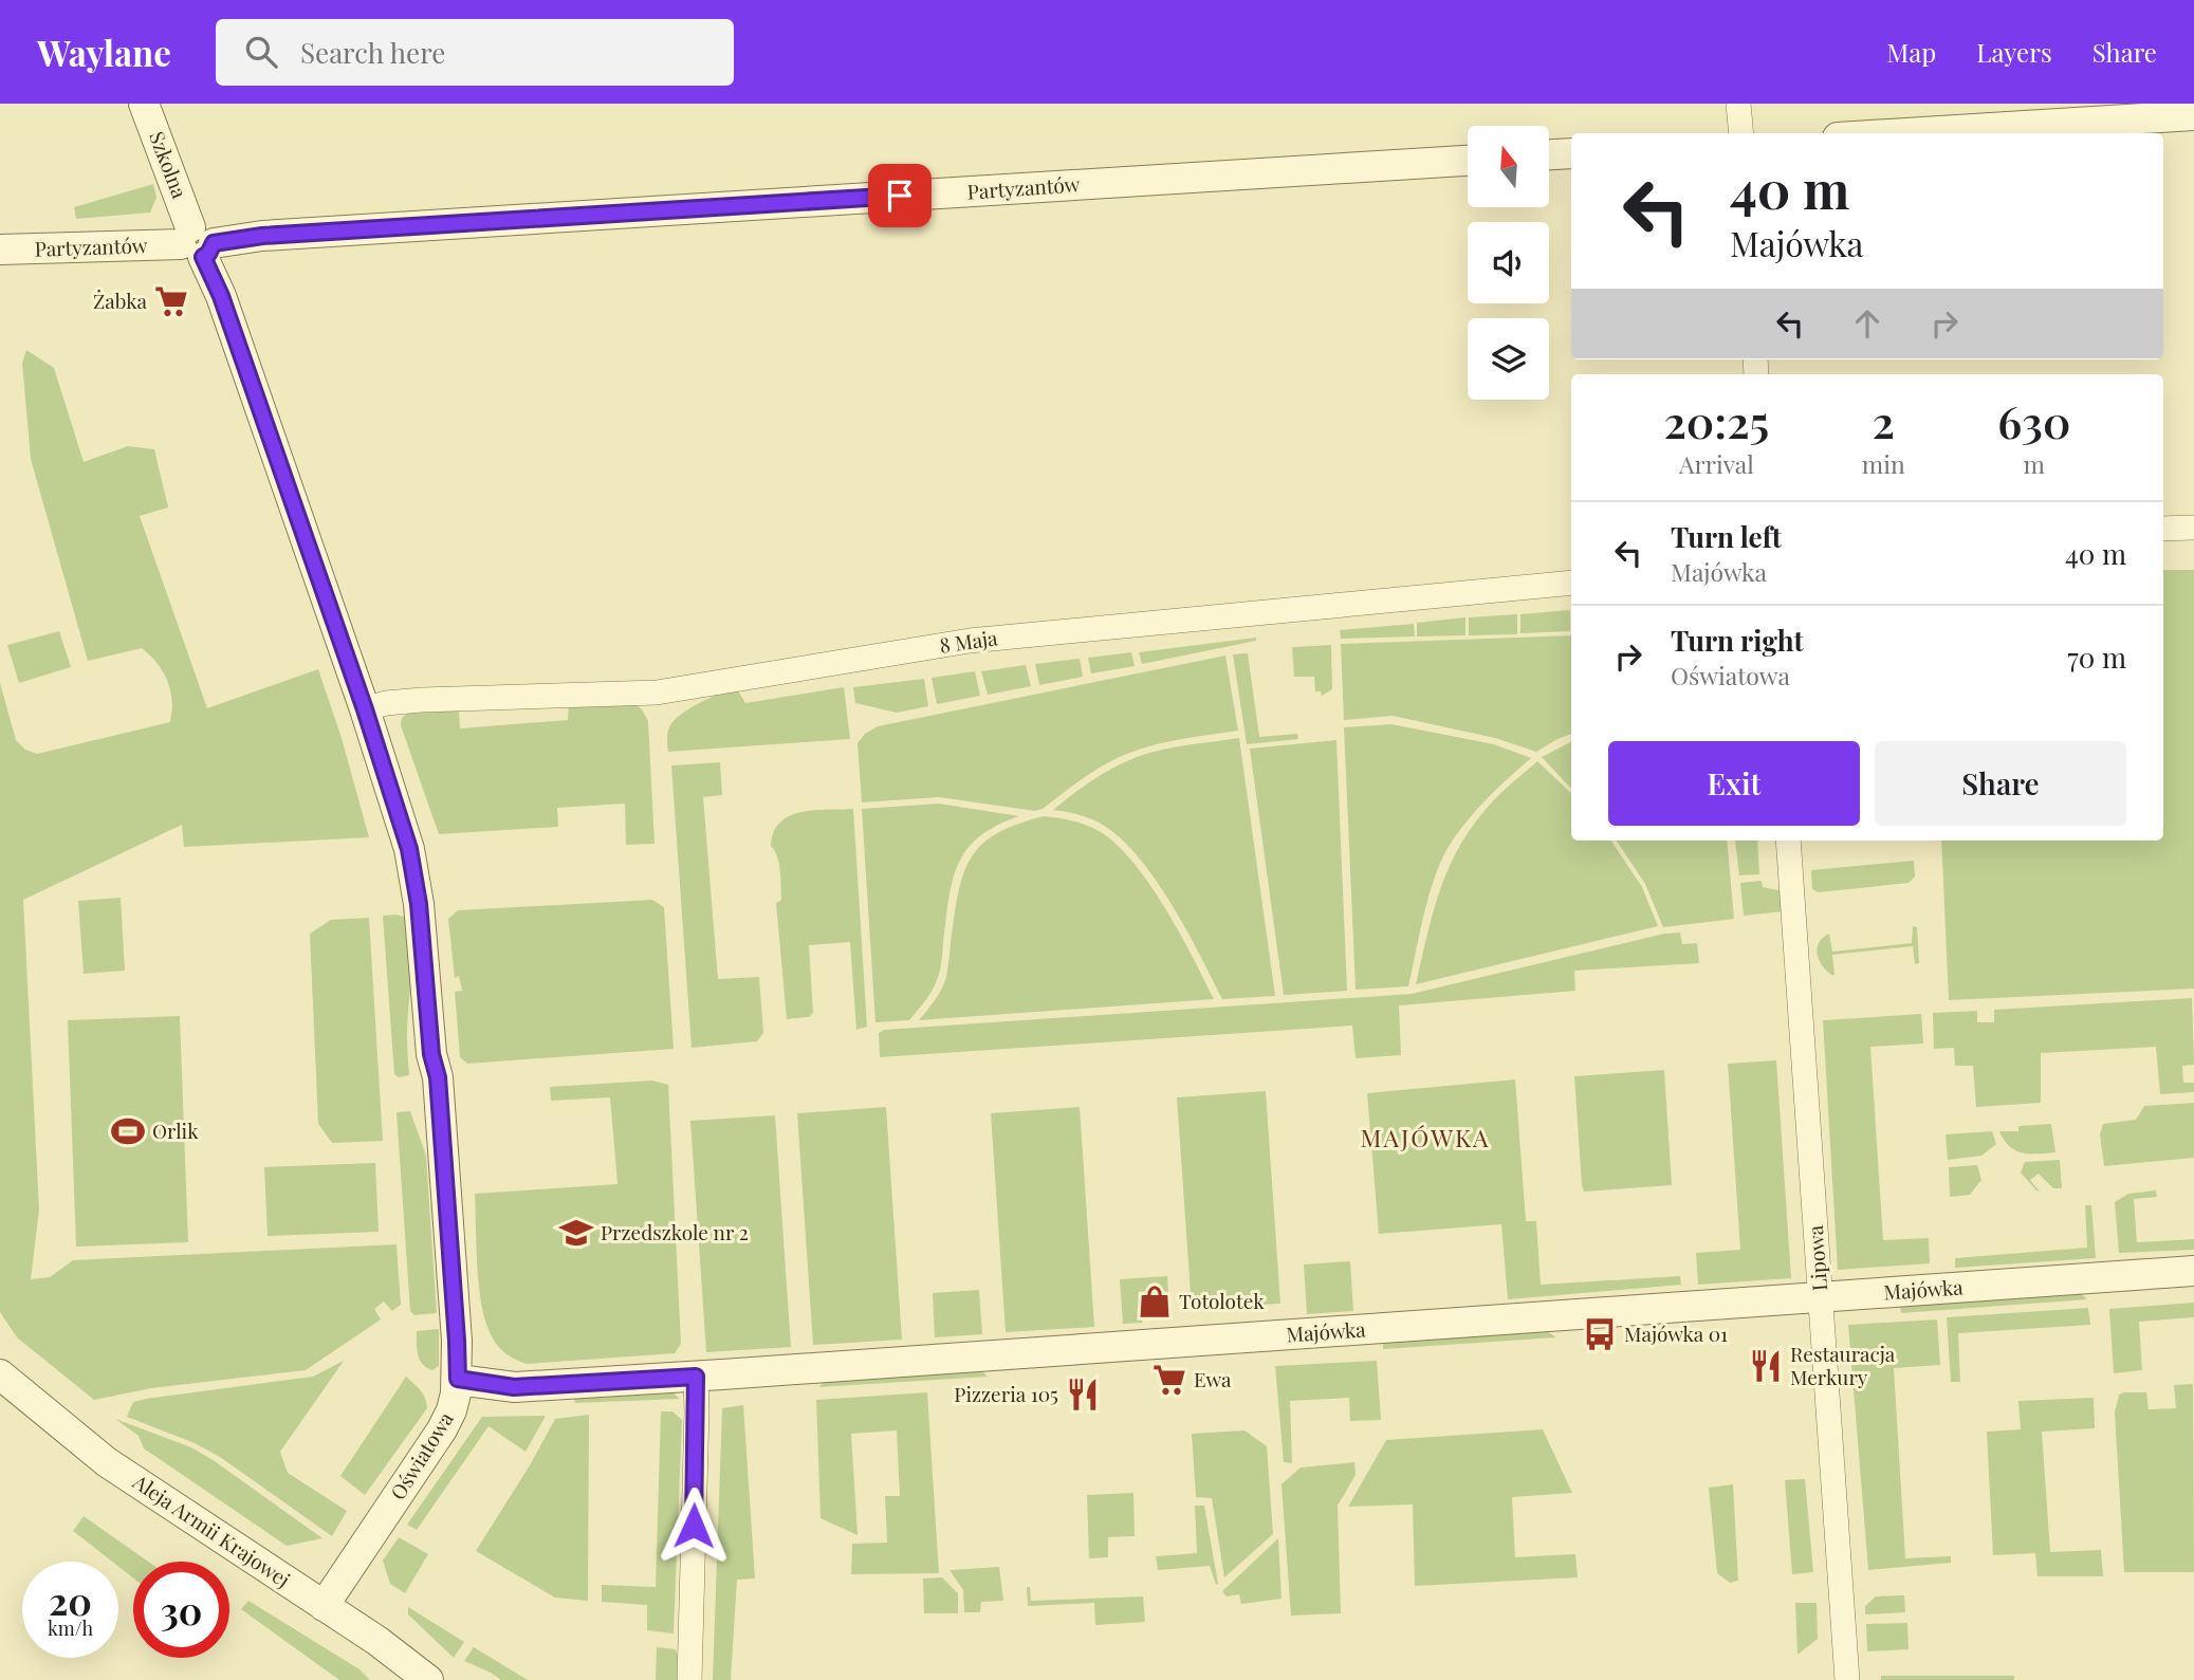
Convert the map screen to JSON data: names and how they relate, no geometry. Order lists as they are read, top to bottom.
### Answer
{
  "streets": {
    "street": [
      "Szkolna",
      "Partyzantów",
      "8 Maja",
      "Lipowa",
      "Majówka",
      "Oświatowa",
      "Aleja Armii Krajowej"
    ]
  },
  "crossings": [
    ["Szkolna", "Partyzantów"],
    ["Szkolna", "Oświatowa"],
    ["Partyzantów", "Oświatowa"],
    ["8 Maja", "Oświatowa"],
    ["Lipowa", "Majówka"],
    ["Majówka", "Oświatowa"],
    ["Oświatowa", "Aleja Armii Krajowej"]
  ],
  "districts": ["MAJÓWKA"],
  "places": {
    "supermarket": ["Żabka", "Ewa"],
    "sports": ["Orlik"],
    "school or university": ["Przedszkole nr 2"],
    "shop": ["Totolotek"],
    "bus stop": ["Majówka 01"],
    "restaurant": ["Restauracja Merkury", "Pizzeria 105"]
  },
  "north": "top",
  "page": {
    "header": "Waylane",
    "search": "Search here",
    "nav": ["Map", "Layers", "Share"],
    "turn": ["40 m", "Majówka"],
    "eta": [
      "20:25",
      "Arrival",
      "2",
      "min",
      "630",
      "m"
    ],
    "list": [
      {
        "name": "Turn left",
        "note": "Majówka",
        "value": "40 m"
      },
      {
        "name": "Turn right",
        "note": "Oświatowa",
        "value": "70 m"
      }
    ],
    "buttons": ["Exit", "Share"],
    "speed": "20 km/h",
    "limit": "30"
  }
}
